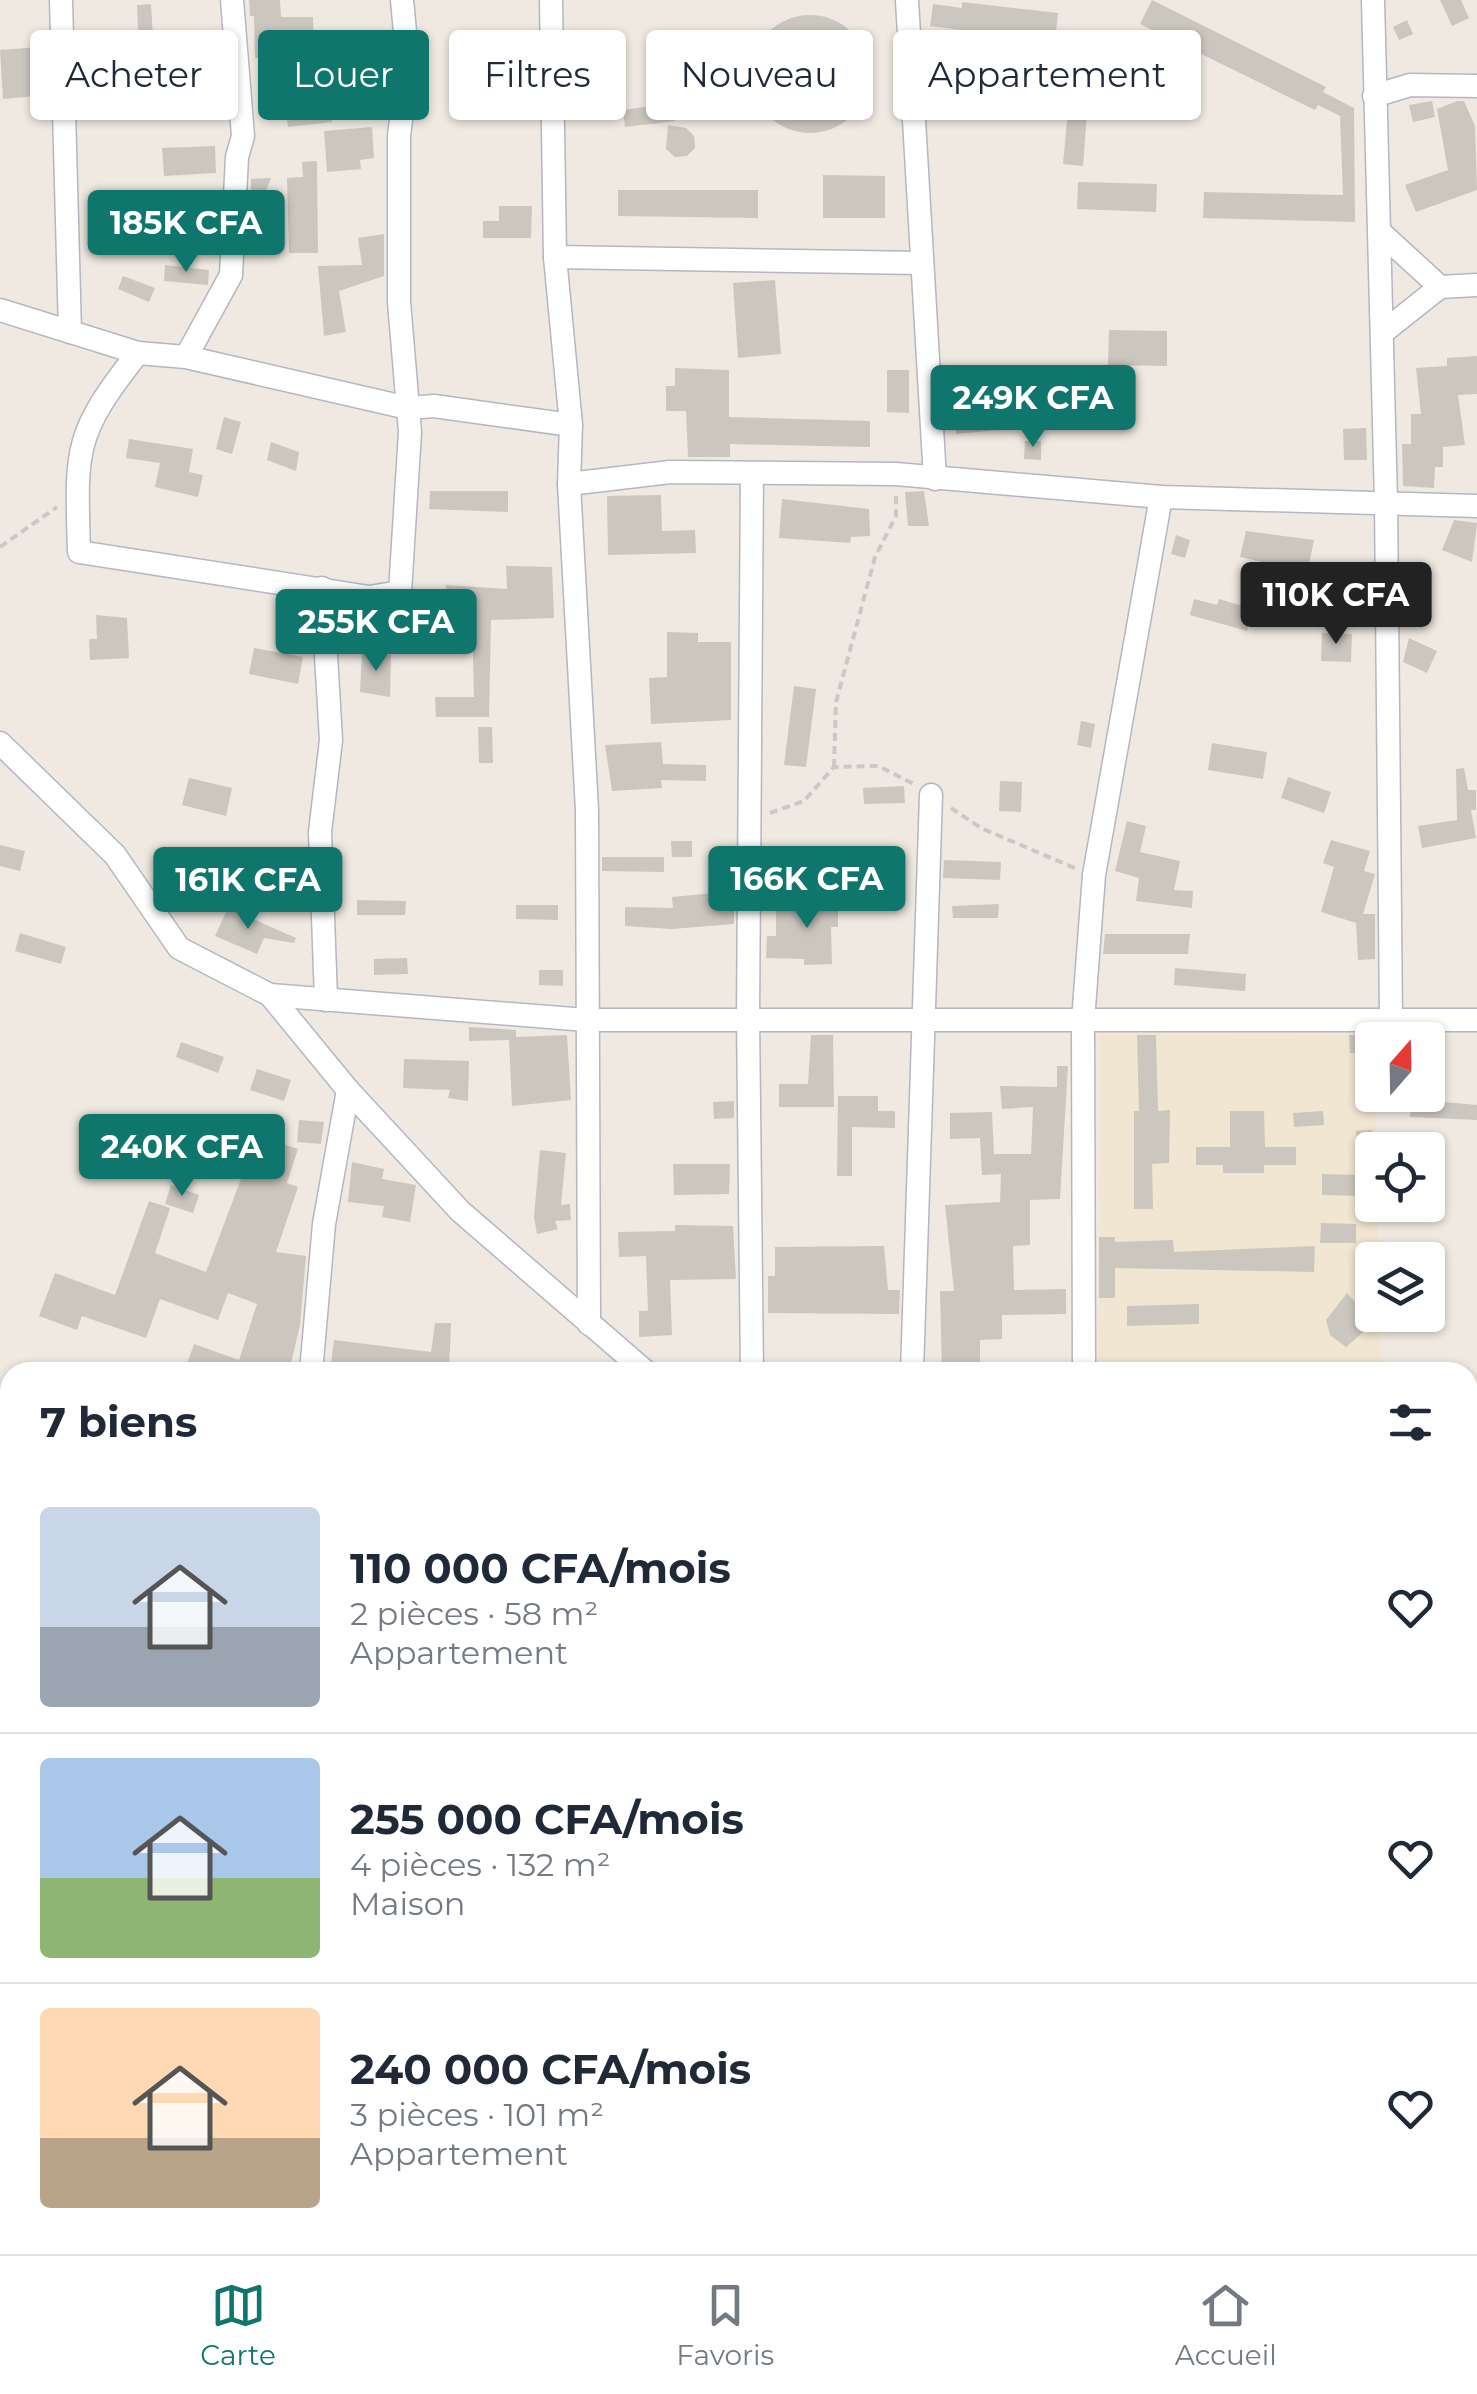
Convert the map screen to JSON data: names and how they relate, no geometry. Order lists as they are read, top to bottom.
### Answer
{
  "north": "top",
  "page": {
    "chip": [
      "Acheter",
      "Louer",
      "Filtres",
      "Nouveau",
      "Appartement"
    ],
    "price": [
      "185K CFA",
      "249K CFA",
      "110K CFA",
      "255K CFA",
      "166K CFA",
      "161K CFA",
      "240K CFA"
    ],
    "heading": "7 biens",
    "list": [
      {
        "name": "110 000 CFA/mois",
        "note": "2 pièces · 58 m² · Appartement"
      },
      {
        "name": "255 000 CFA/mois",
        "note": "4 pièces · 132 m² · Maison"
      },
      {
        "name": "240 000 CFA/mois",
        "note": "3 pièces · 101 m² · Appartement"
      }
    ],
    "tabs": ["Carte", "Favoris", "Accueil"]
  }
}
